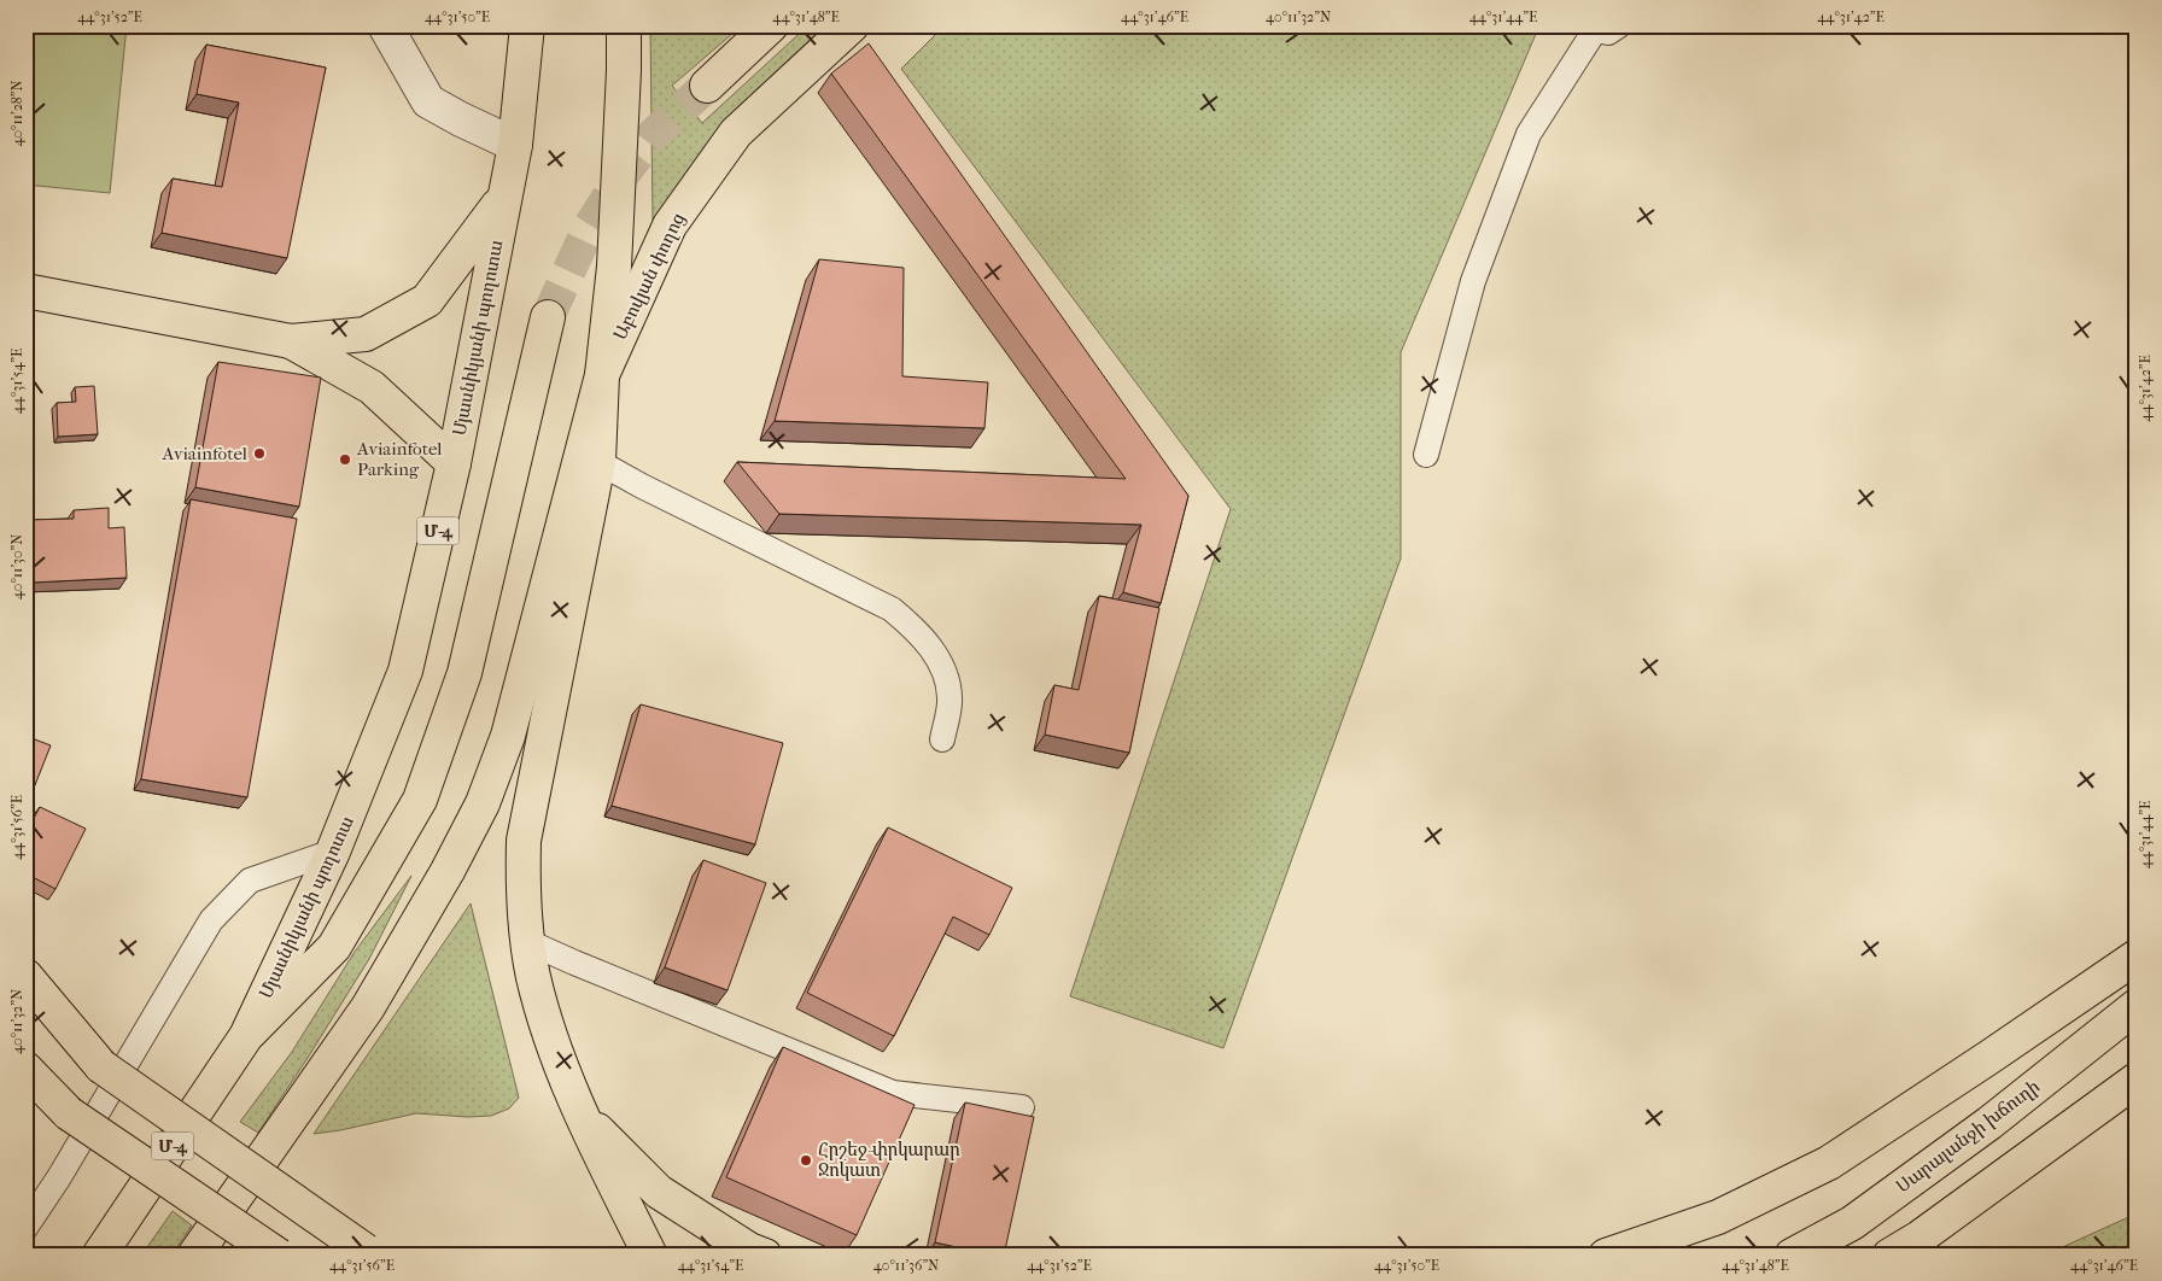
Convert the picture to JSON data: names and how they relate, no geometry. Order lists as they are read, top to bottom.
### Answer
{
  "streets": {
    "main road": [
      "Աբովյան փողոց",
      "Մյասնիկյանի պողոտա",
      "Մ-4",
      "Սարալանջի խճուղի"
    ]
  },
  "places": ["Aviainfotel", "Aviainfotel Parking", "Հրշեջ-փրկարար Ջոկատ"],
  "coordinates": [
    "44°31'52\"E",
    "44°31'50\"E",
    "44°31'48\"E",
    "44°31'46\"E",
    "40°11'32\"N",
    "44°31'44\"E",
    "44°31'42\"E",
    "40°11'28\"N",
    "44°31'54\"E",
    "40°11'30\"N",
    "44°31'56\"E",
    "40°11'36\"N"
  ]
}
